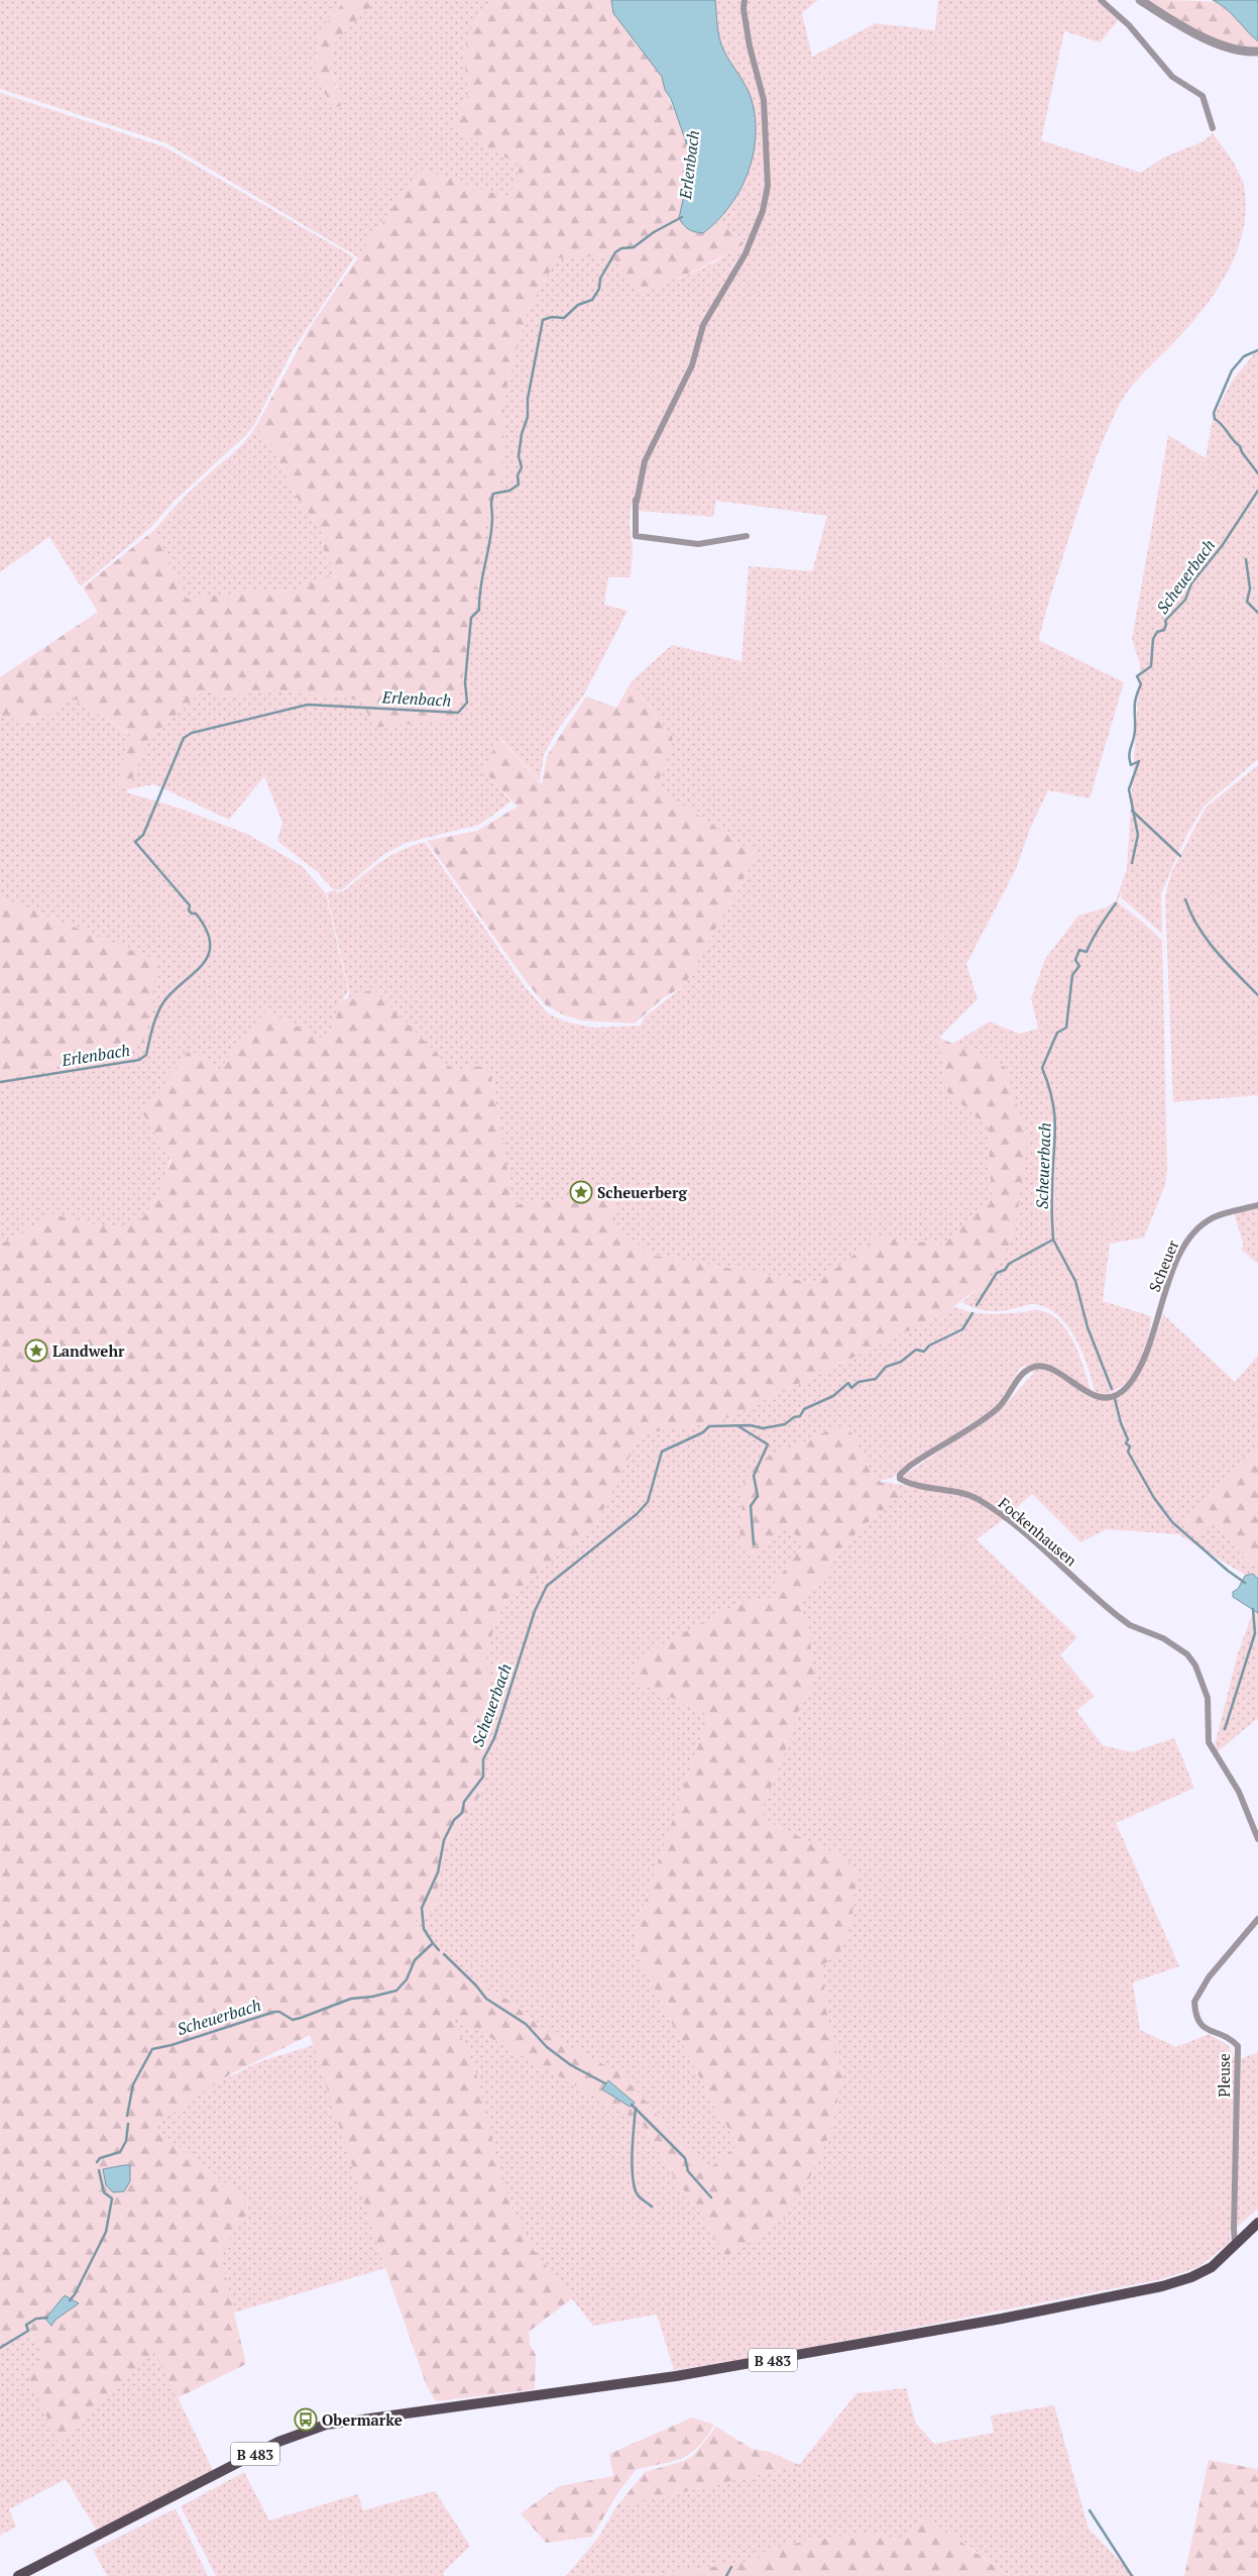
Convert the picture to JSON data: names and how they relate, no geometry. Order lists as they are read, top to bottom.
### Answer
{
  "streets": {
    "main road": ["B 483"],
    "street": ["Scheuer", "Fockenhausen", "Pleuse"]
  },
  "crossings": [
    ["Scheuer", "Fockenhausen"],
    ["Pleuse", "B 483"]
  ],
  "water": ["Erlenbach", "Scheuerbach"],
  "places": {
    "place": ["Scheuerberg", "Landwehr"],
    "bus stop": ["Obermarke"]
  }
}
